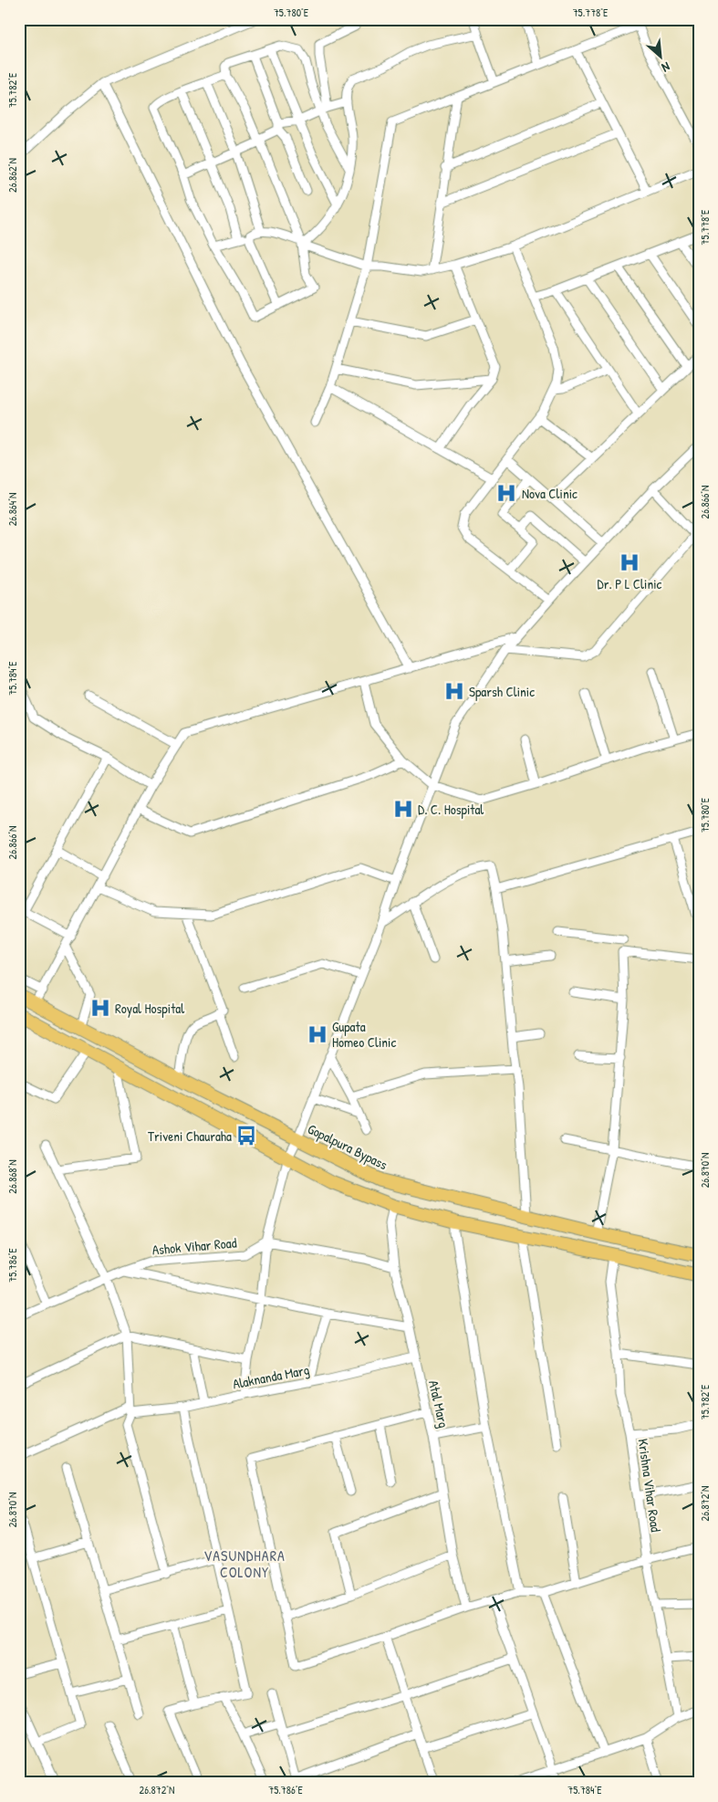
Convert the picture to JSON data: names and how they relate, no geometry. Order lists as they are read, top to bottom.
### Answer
{
  "streets": {
    "main road": ["Gopalpura Bypass"],
    "street": [
      "Ashok Vihar Road",
      "Alaknanda Marg",
      "Atal Marg",
      "Krishna Vihar Road"
    ]
  },
  "crossings": [
    ["Alaknanda Marg", "Atal Marg"]
  ],
  "districts": ["VASUNDHARA COLONY"],
  "places": {
    "hospital": [
      "Nova Clinic",
      "Dr. P L Clinic",
      "Sparsh Clinic",
      "D. C. Hospital",
      "Royal Hospital",
      "Gupata Homeo Clinic"
    ],
    "bus stop": ["Triveni Chauraha"]
  },
  "north": "bottom right",
  "coordinates": [
    "75.780°E",
    "75.778°E",
    "75.782°E",
    "26.862°N",
    "26.866°N",
    "26.864°N",
    "75.784°E",
    "26.870°N",
    "26.868°N",
    "75.786°E",
    "26.872°N"
  ]
}
